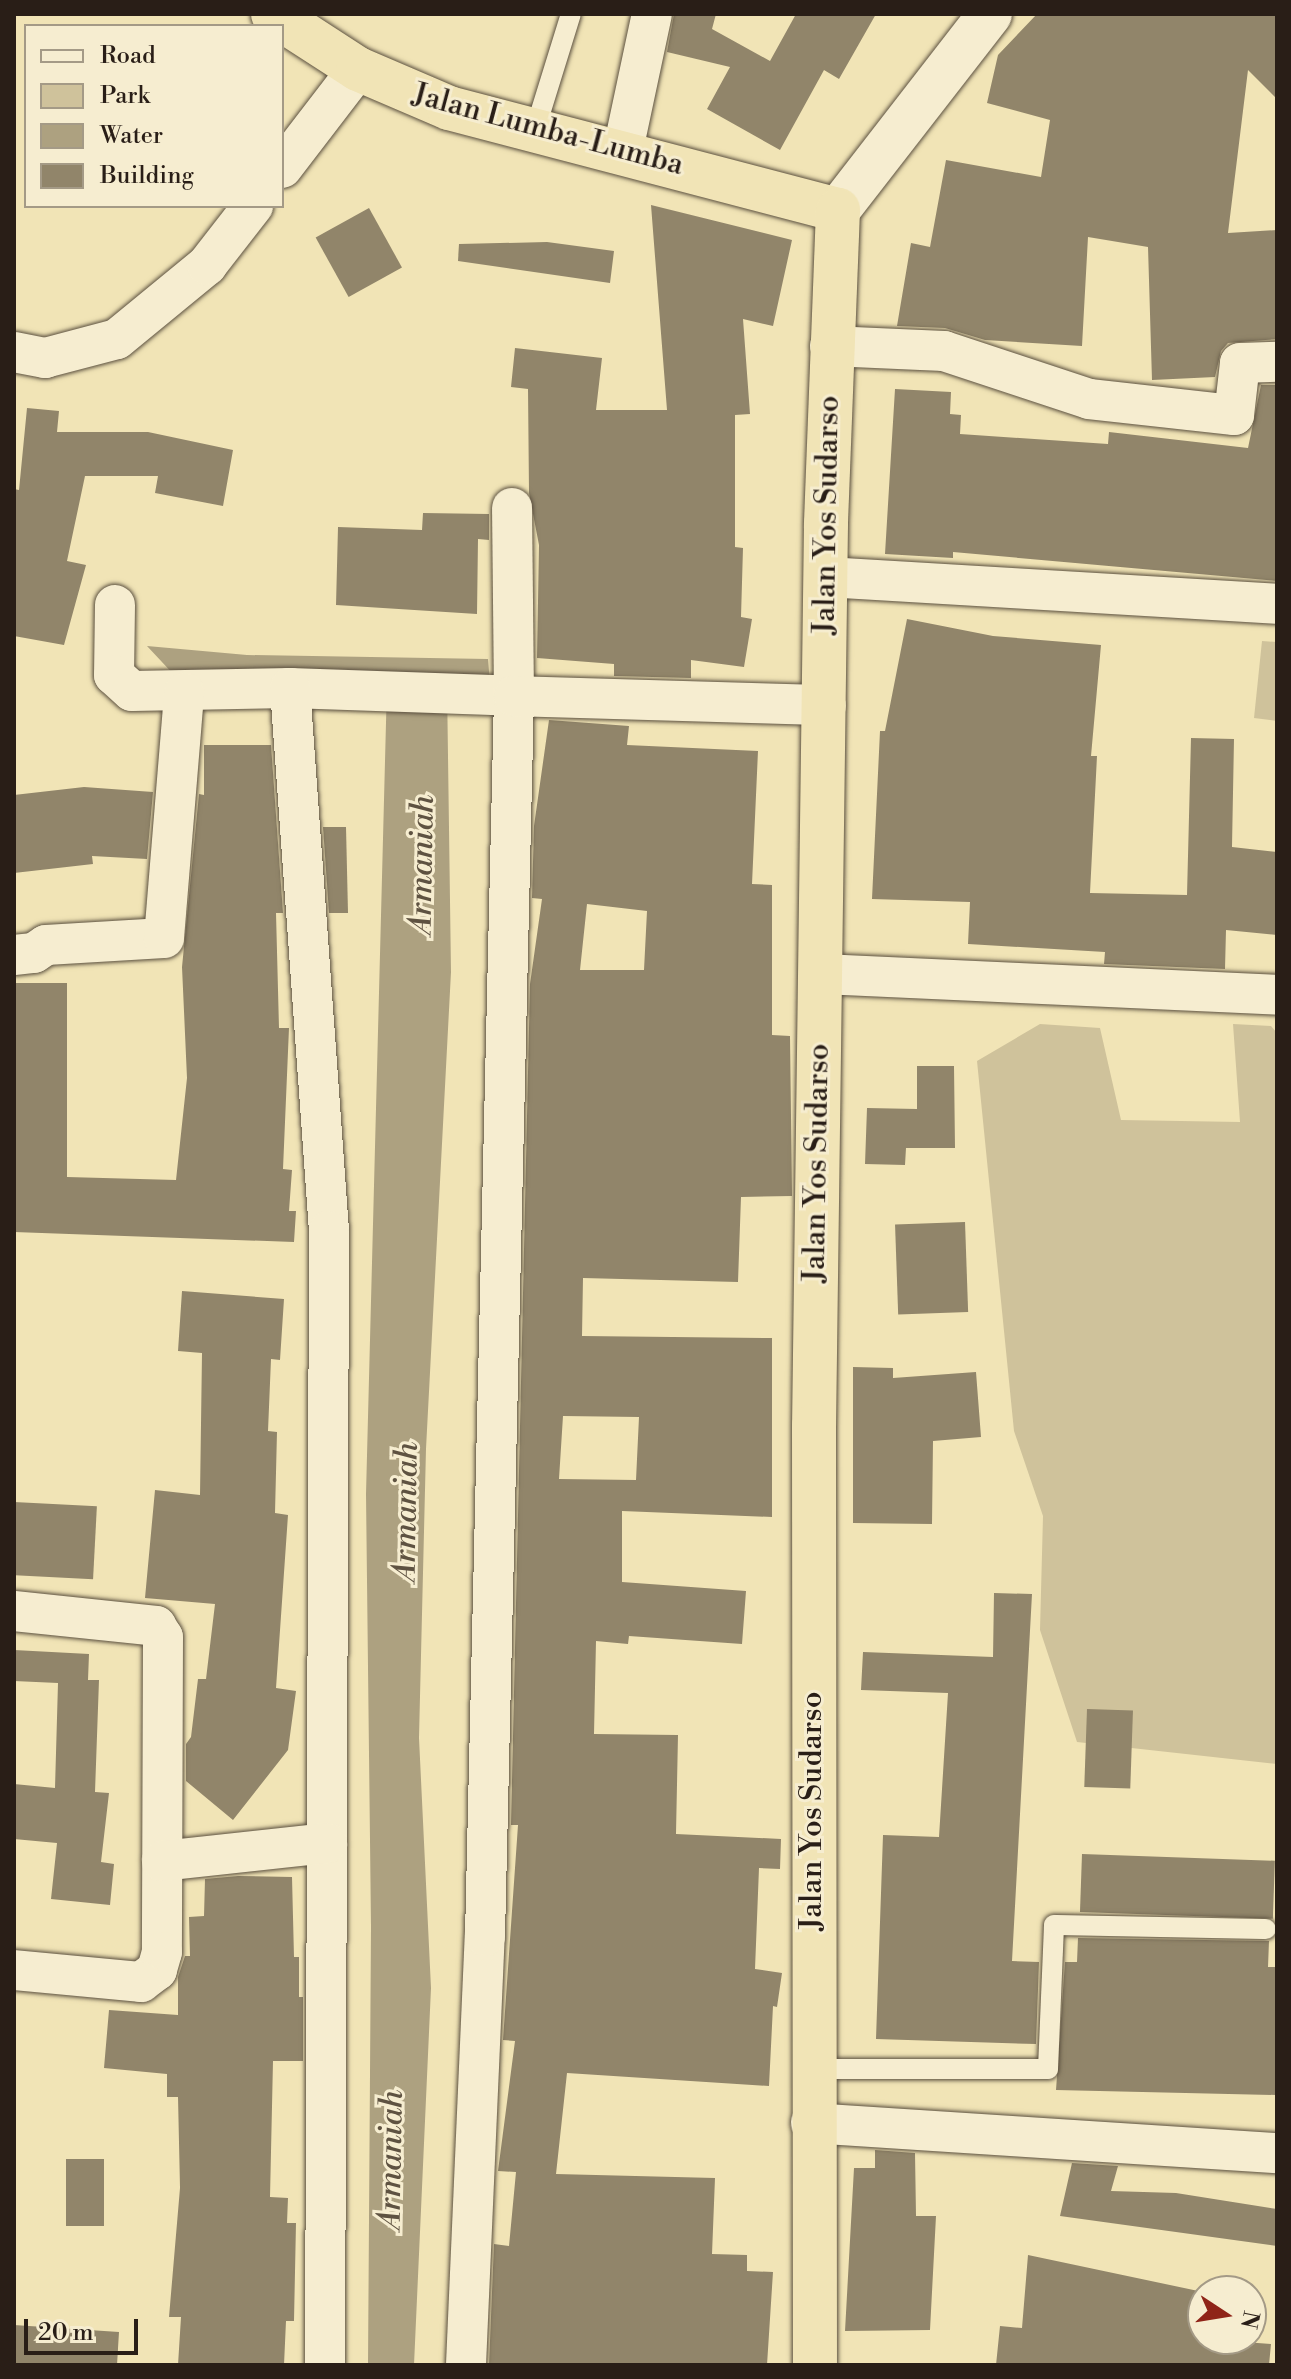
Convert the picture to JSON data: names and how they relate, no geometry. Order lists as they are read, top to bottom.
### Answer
{
  "streets": {
    "highway": ["Jalan Lumba-Lumba", "Jalan Yos Sudarso"]
  },
  "crossings": [
    ["Jalan Lumba-Lumba", "Jalan Yos Sudarso"]
  ],
  "water": ["Armaniah"],
  "legend": [
    "Road",
    "Park",
    "Water",
    "Building"
  ],
  "scale_bar": "20 m",
  "north": "right"
}
